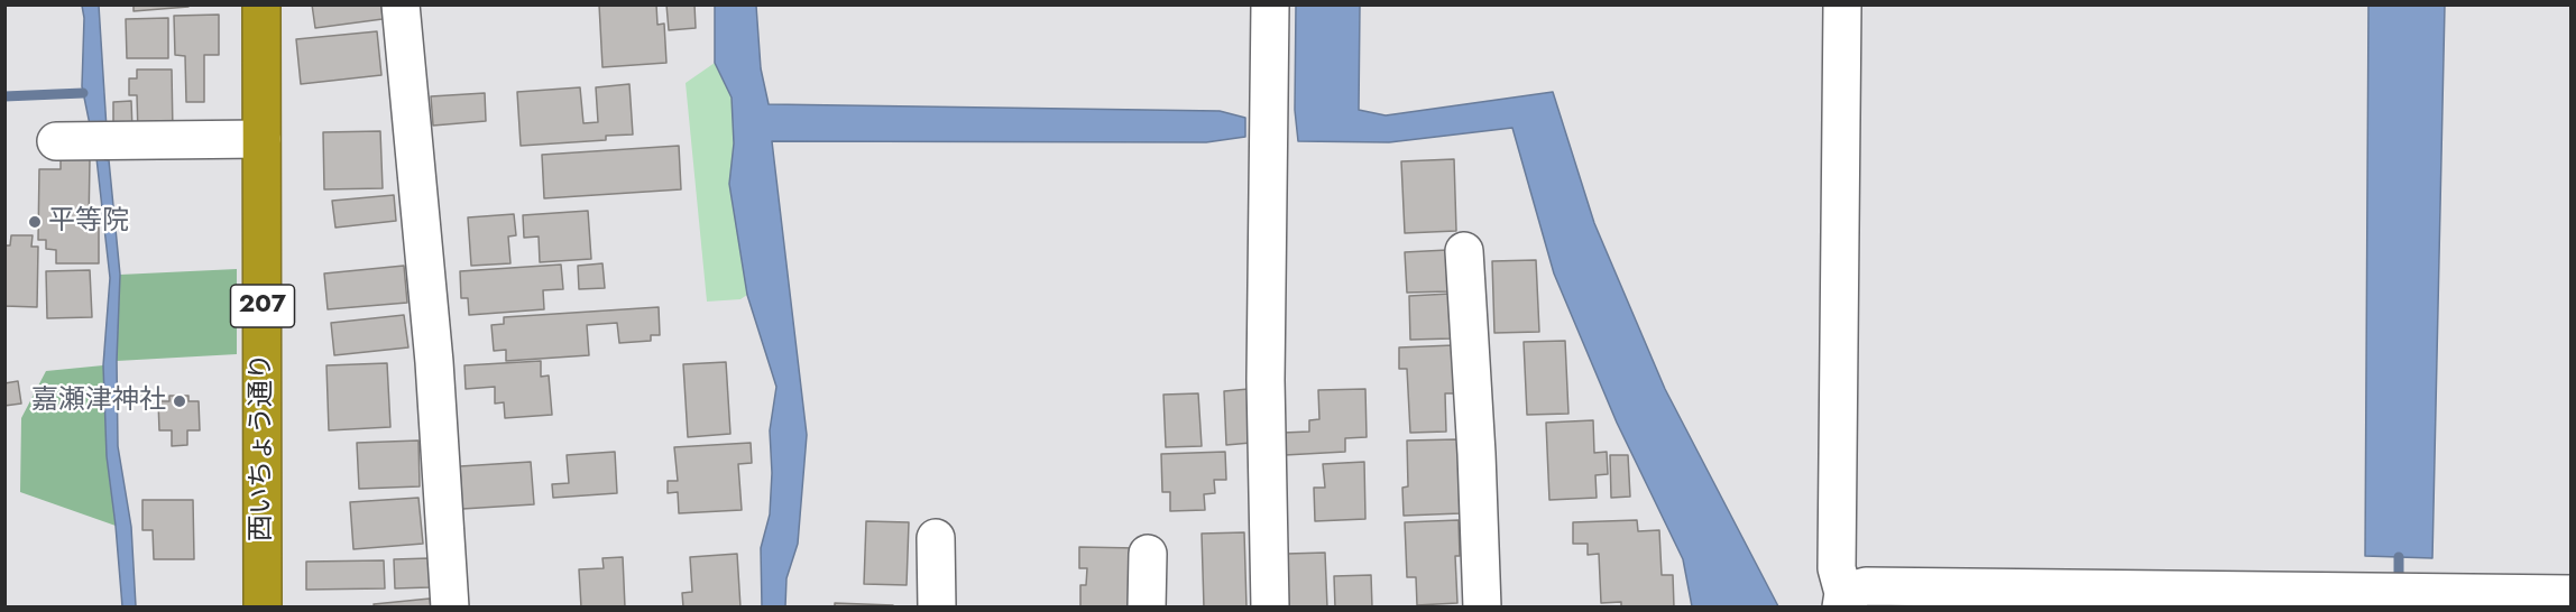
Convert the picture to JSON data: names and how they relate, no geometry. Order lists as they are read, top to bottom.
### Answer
{
  "streets": {
    "highway": ["207", "西いちょう通り"]
  },
  "places": ["平等院", "嘉瀬津神社"]
}
